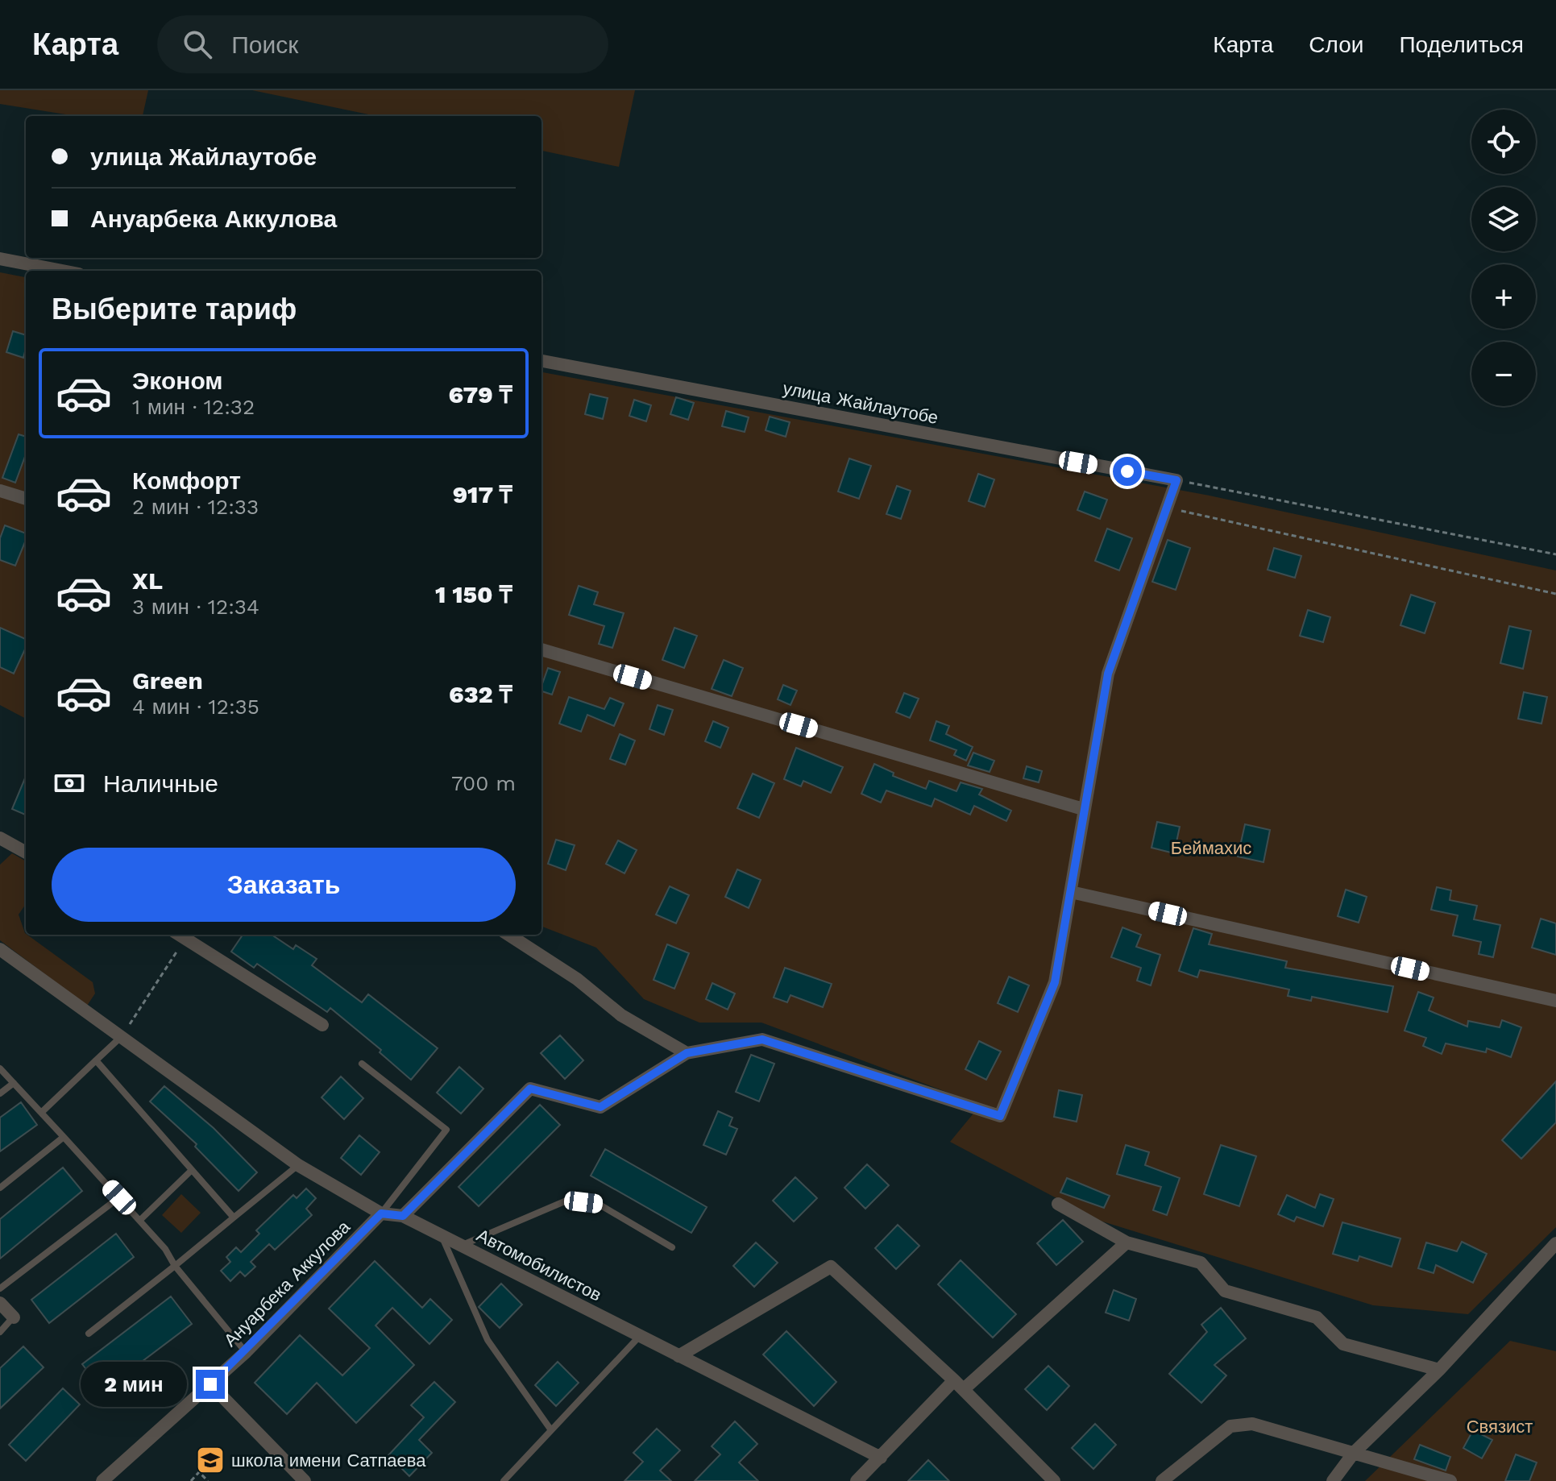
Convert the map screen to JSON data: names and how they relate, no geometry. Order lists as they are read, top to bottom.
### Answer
{
  "streets": {
    "street": ["улица Жайлаутобе", "Автомобилистов", "Ануарбека Аккулова"]
  },
  "crossings": [
    ["Автомобилистов", "Ануарбека Аккулова"]
  ],
  "parks": ["Беймахис", "Связист"],
  "places": {
    "school or university": ["школа имени Сатпаева"]
  },
  "page": {
    "header": "Карта",
    "search": "Поиск",
    "nav": ["Карта", "Слои", "Поделиться"],
    "map_buttons": ["+", "−"],
    "banner": ["улица Жайлаутобе", "Ануарбека Аккулова"],
    "heading": "Выберите тариф",
    "list": [
      {
        "name": "Эконом",
        "note": "1 мин · 12:32",
        "value": "679 ₸"
      },
      {
        "name": "Комфорт",
        "note": "2 мин · 12:33",
        "value": "917 ₸"
      },
      {
        "name": "XL",
        "note": "3 мин · 12:34",
        "value": "1 150 ₸"
      },
      {
        "name": "Green",
        "note": "4 мин · 12:35",
        "value": "632 ₸"
      }
    ],
    "pay": ["Наличные", "700 m"],
    "buttons": "Заказать",
    "bubble": "2 мин"
  }
}
